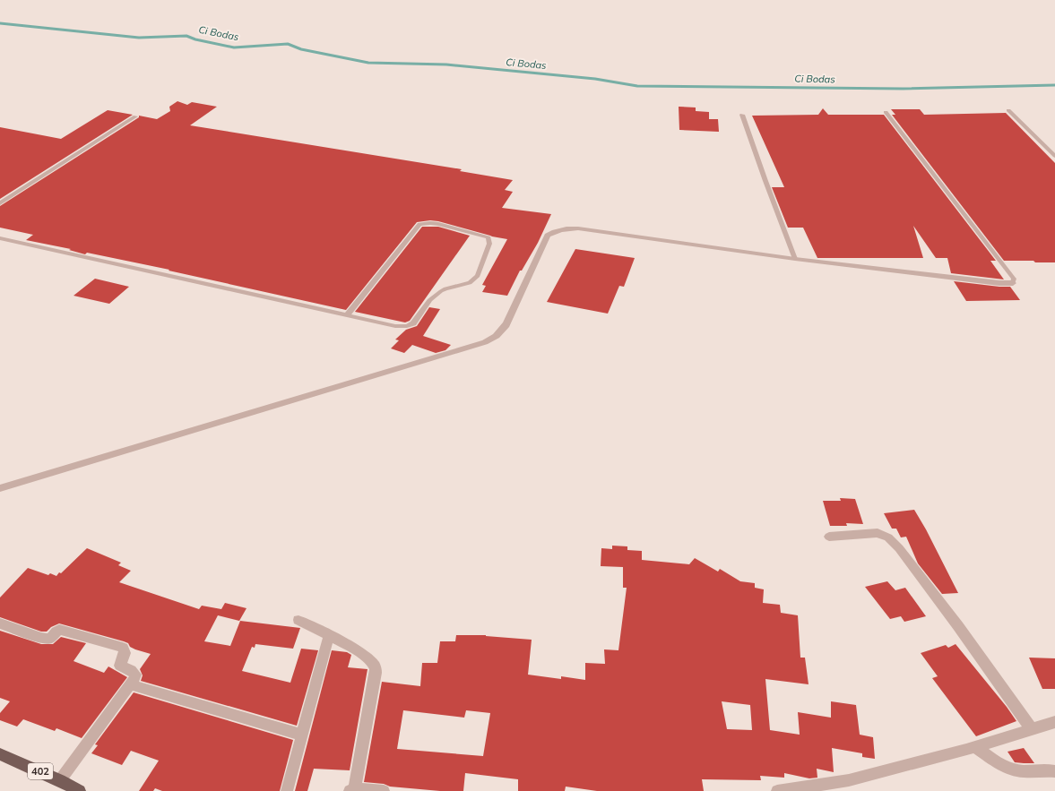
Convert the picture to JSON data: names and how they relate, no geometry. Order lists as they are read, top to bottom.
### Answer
{
  "streets": {
    "main road": ["402"]
  },
  "water": ["Ci Bodas"]
}
